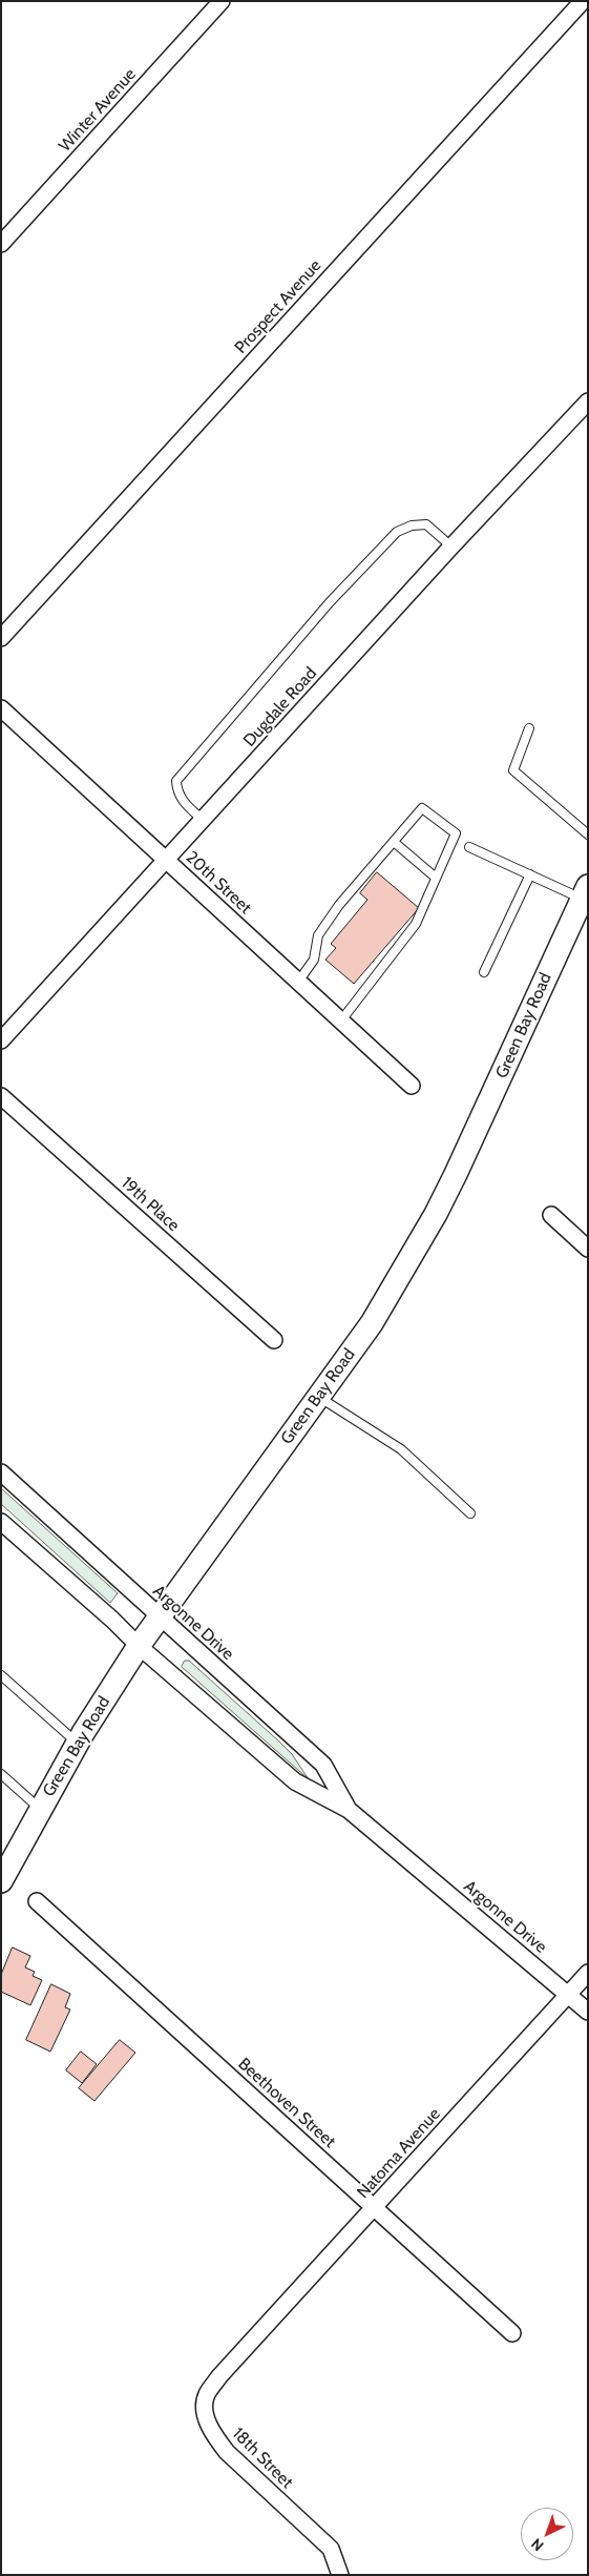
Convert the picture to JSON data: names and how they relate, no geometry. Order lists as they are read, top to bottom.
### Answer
{
  "streets": {
    "main road": ["Green Bay Road"],
    "street": [
      "Winter Avenue",
      "Prospect Avenue",
      "Dugdale Road",
      "20th Street",
      "19th Place",
      "Argonne Drive",
      "Beethoven Street",
      "Natoma Avenue",
      "18th Street"
    ]
  },
  "crossings": [
    ["Dugdale Road", "20th Street"],
    ["Green Bay Road", "Argonne Drive"],
    ["Argonne Drive", "Natoma Avenue"],
    ["Beethoven Street", "Natoma Avenue"],
    ["Natoma Avenue", "18th Street"]
  ],
  "north": "bottom left"
}
